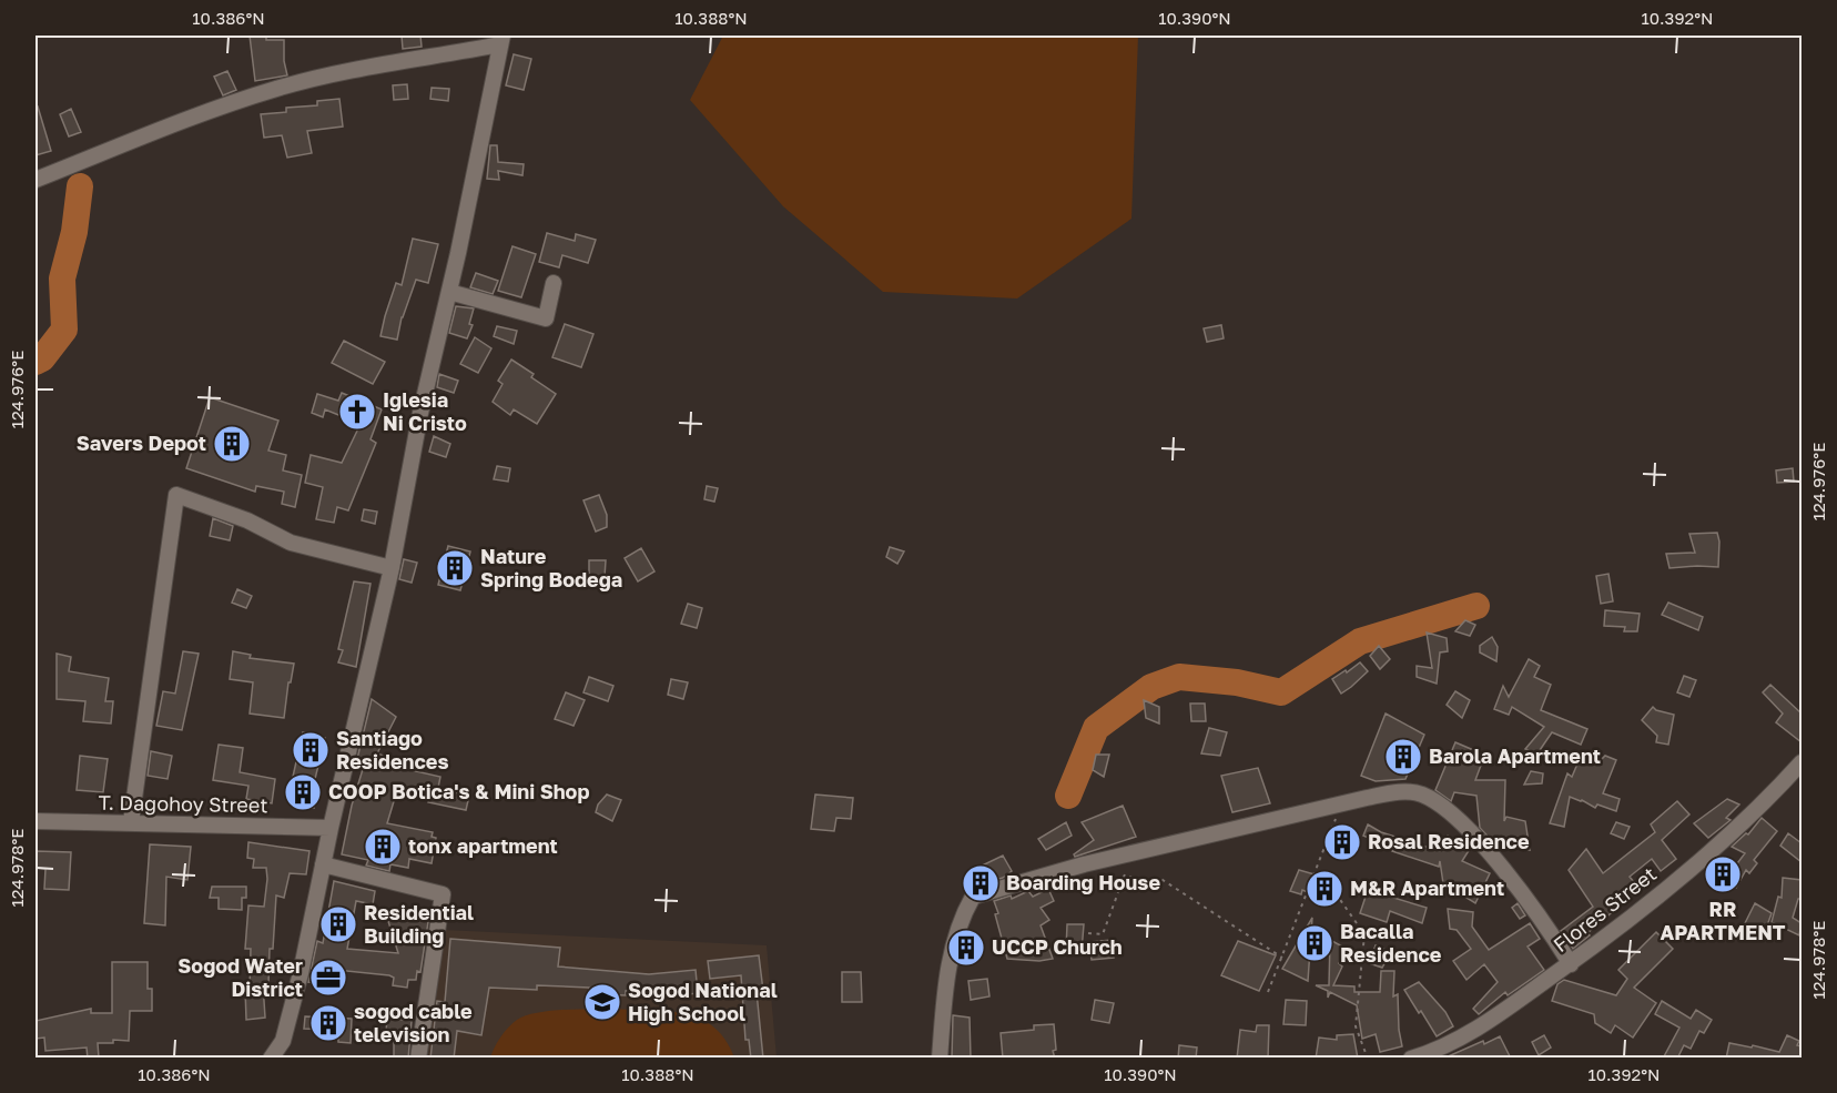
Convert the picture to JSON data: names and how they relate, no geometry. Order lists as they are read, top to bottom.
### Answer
{
  "streets": {
    "street": ["T. Dagohoy Street", "Flores Street"]
  },
  "places": {
    "church": ["Iglesia Ni Cristo"],
    "building": [
      "Savers Depot",
      "Nature Spring Bodega",
      "Santiago Residences",
      "Barola Apartment",
      "COOP Botica's & Mini Shop",
      "Rosal Residence",
      "tonx apartment",
      "RR APARTMENT",
      "Boarding House",
      "M&R Apartment",
      "Residential Building",
      "Bacalla Residence",
      "UCCP Church",
      "sogod cable television"
    ],
    "office": ["Sogod Water District"],
    "school or university": ["Sogod National High School"]
  },
  "coordinates": [
    "10.386°N",
    "10.388°N",
    "10.390°N",
    "10.392°N",
    "124.976°E",
    "124.978°E"
  ]
}
